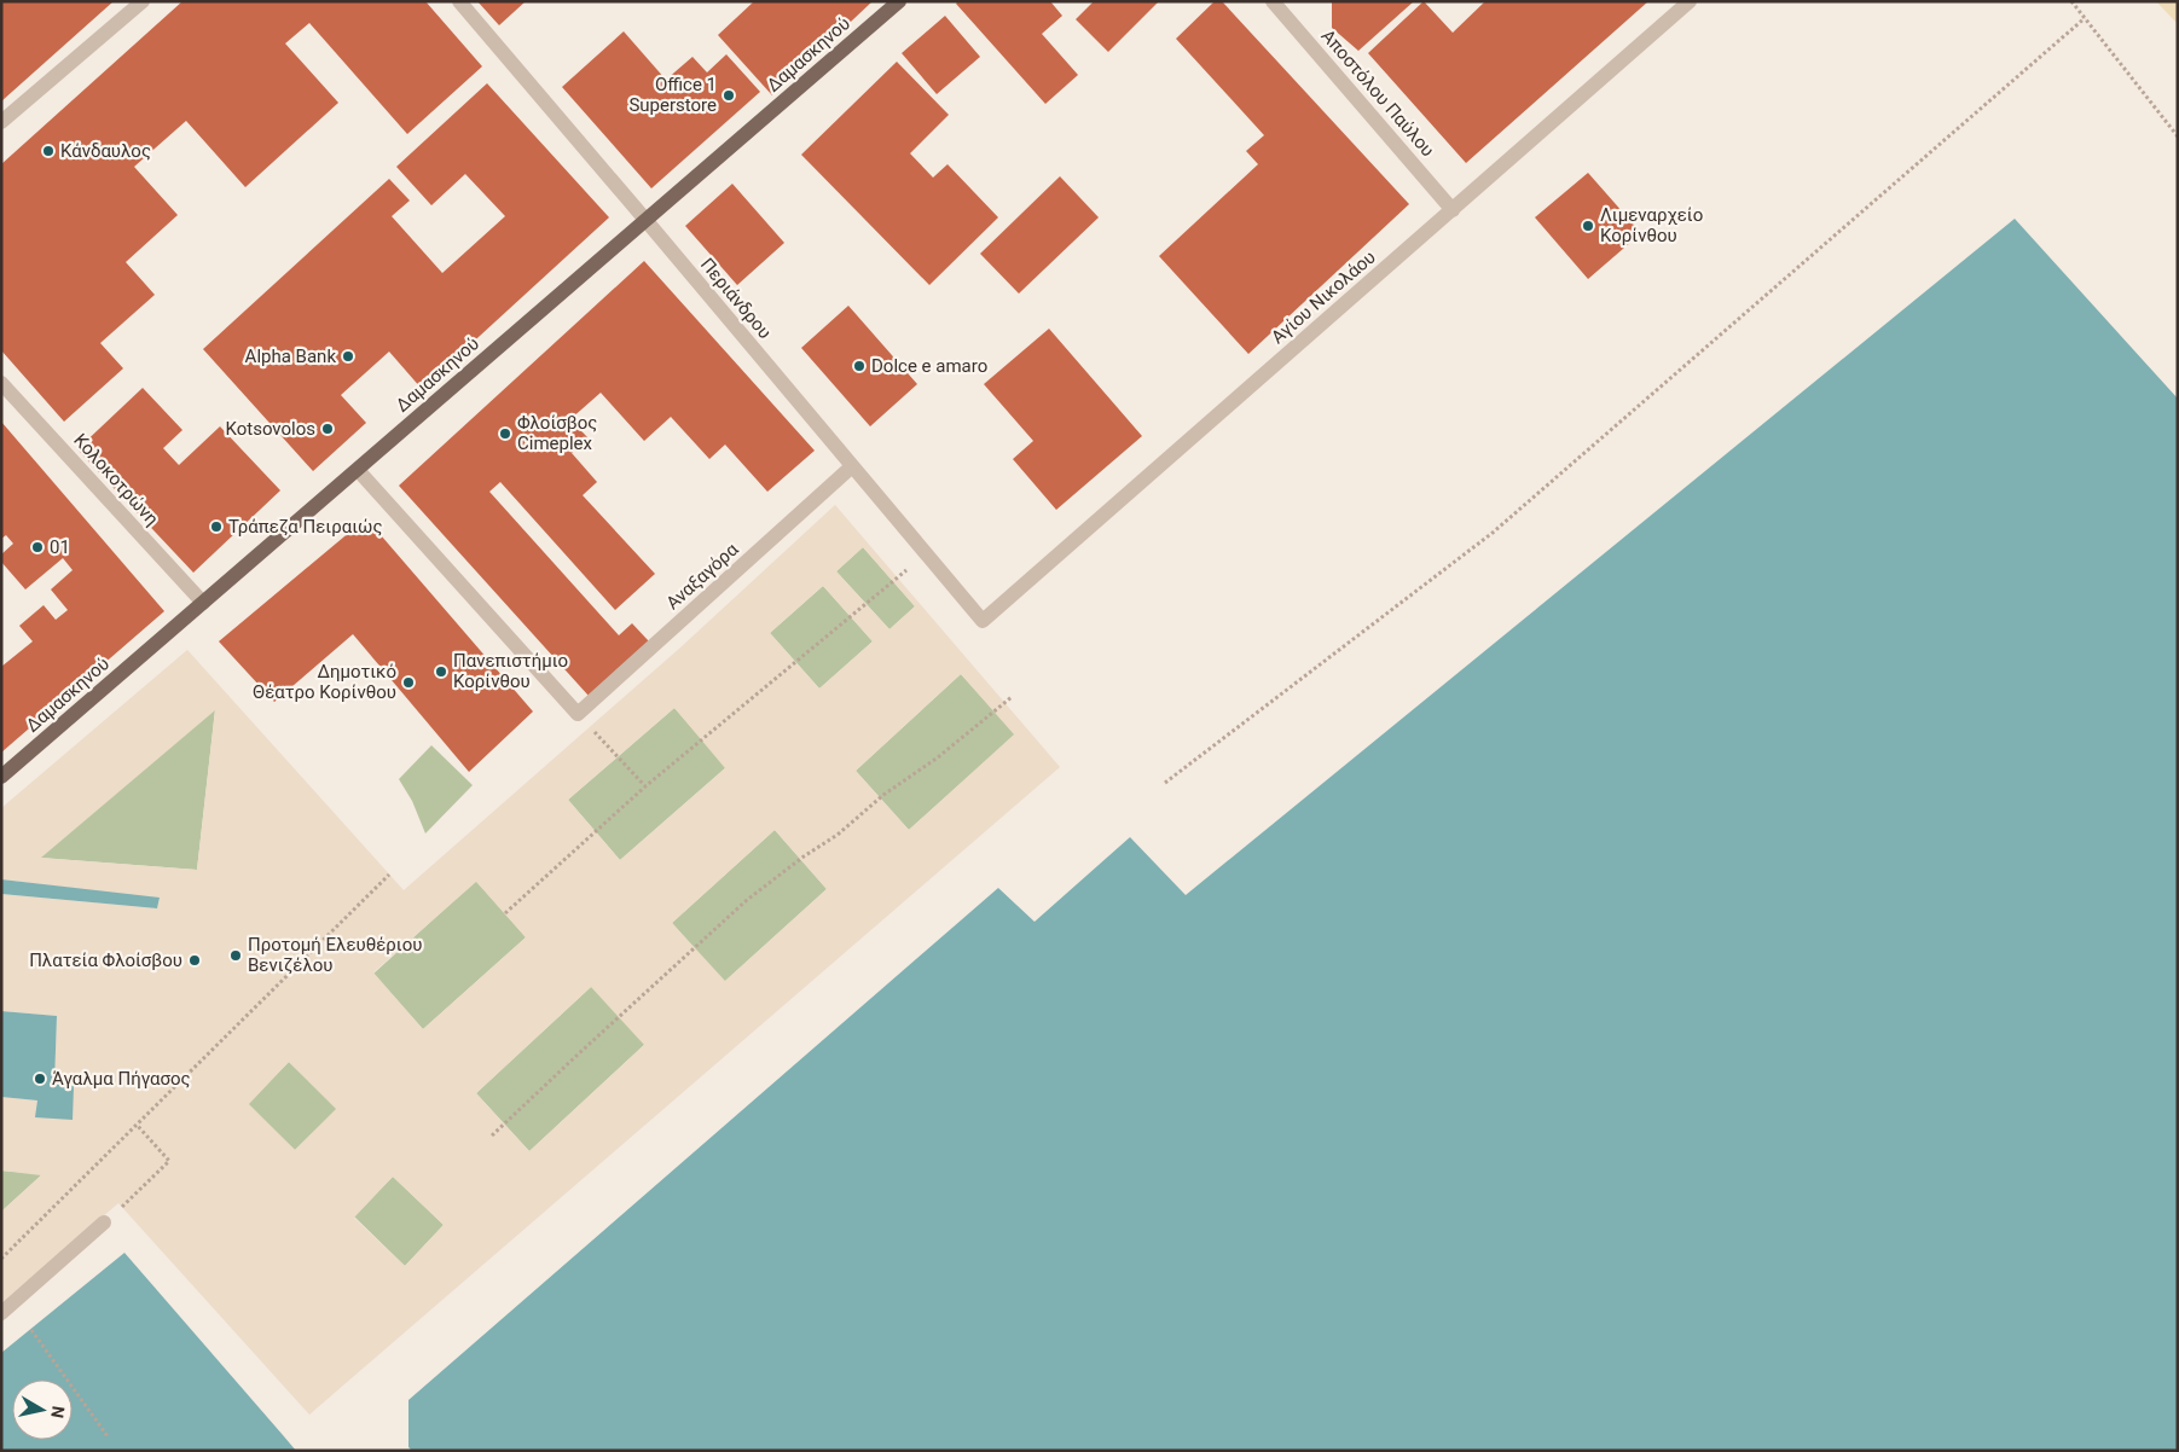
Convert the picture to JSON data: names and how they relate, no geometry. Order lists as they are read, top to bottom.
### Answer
{
  "streets": {
    "main road": ["Δαμασκηνού"],
    "street": [
      "Αποστόλου Παύλου",
      "Αγίου Νικολάου",
      "Περιάνδρου",
      "Κολοκοτρώνη",
      "Αναξαγόρα"
    ]
  },
  "crossings": [
    ["Δαμασκηνού", "Περιάνδρου"],
    ["Δαμασκηνού", "Κολοκοτρώνη"],
    ["Αποστόλου Παύλου", "Αγίου Νικολάου"],
    ["Αγίου Νικολάου", "Περιάνδρου"],
    ["Περιάνδρου", "Αναξαγόρα"]
  ],
  "places": [
    "Office 1 Superstore",
    "Κάνδαυλος",
    "Λιμεναρχείο Κορίνθου",
    "Alpha Bank",
    "Dolce e amaro",
    "Kotsovolos",
    "Φλοίσβος Cimeplex",
    "Τράπεζα Πειραιώς",
    "01",
    "Πανεπιστήμιο Κορίνθου",
    "Δημοτικό Θέατρο Κορίνθου",
    "Προτομή Ελευθέριου Βενιζέλου",
    "Πλατεία Φλοίσβου",
    "Άγαλμα Πήγασος"
  ],
  "north": "right"
}
